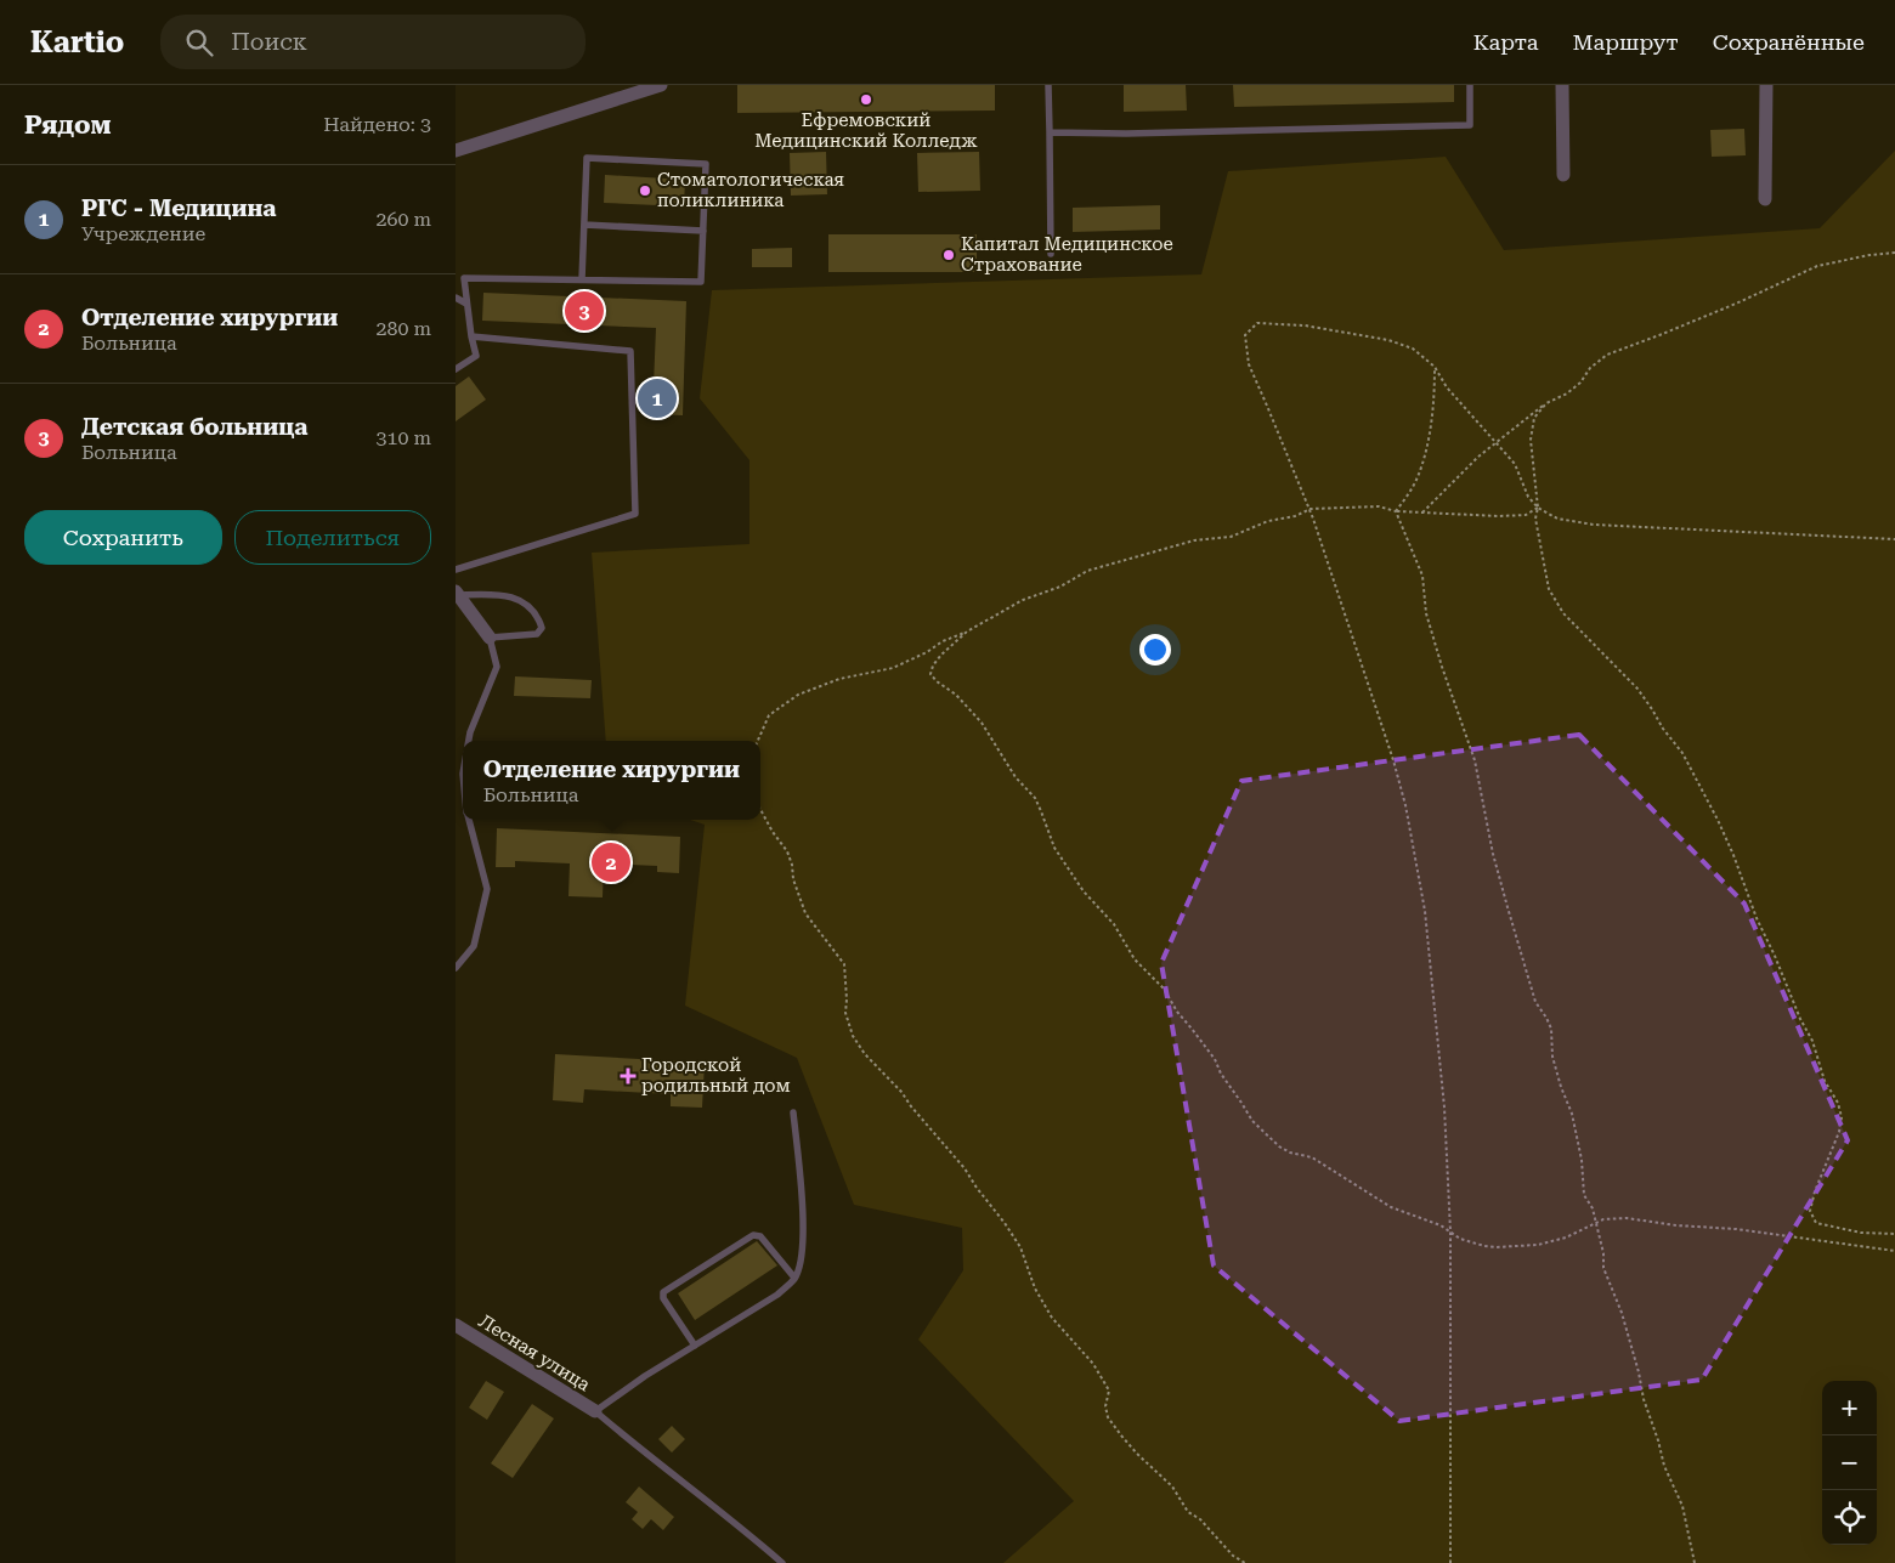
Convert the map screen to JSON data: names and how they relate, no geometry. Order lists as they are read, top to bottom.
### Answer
{
  "streets": {
    "street": ["Лесная улица"]
  },
  "places": {
    "other": ["Ефремовский Медицинский Колледж", "Стоматологическая поликлиника", "Капитал Медицинское Страхование"],
    "health": ["Городской родильный дом"]
  },
  "page": {
    "header": "Kartio",
    "search": "Поиск",
    "nav": ["Карта", "Маршрут", "Сохранённые"],
    "heading": ["Рядом", "Найдено: 3"],
    "list": [
      {
        "mark": "1",
        "name": "РГС - Медицина",
        "note": "Учреждение",
        "value": "260 m"
      },
      {
        "mark": "2",
        "name": "Отделение хирургии",
        "note": "Больница",
        "value": "280 m"
      },
      {
        "mark": "3",
        "name": "Детская больница",
        "note": "Больница",
        "value": "310 m"
      }
    ],
    "pins": ["3", "1", "2"],
    "buttons": ["Сохранить", "Поделиться"],
    "popup": ["Отделение хирургии", "Больница"],
    "map_buttons": ["+", "−"]
  }
}
